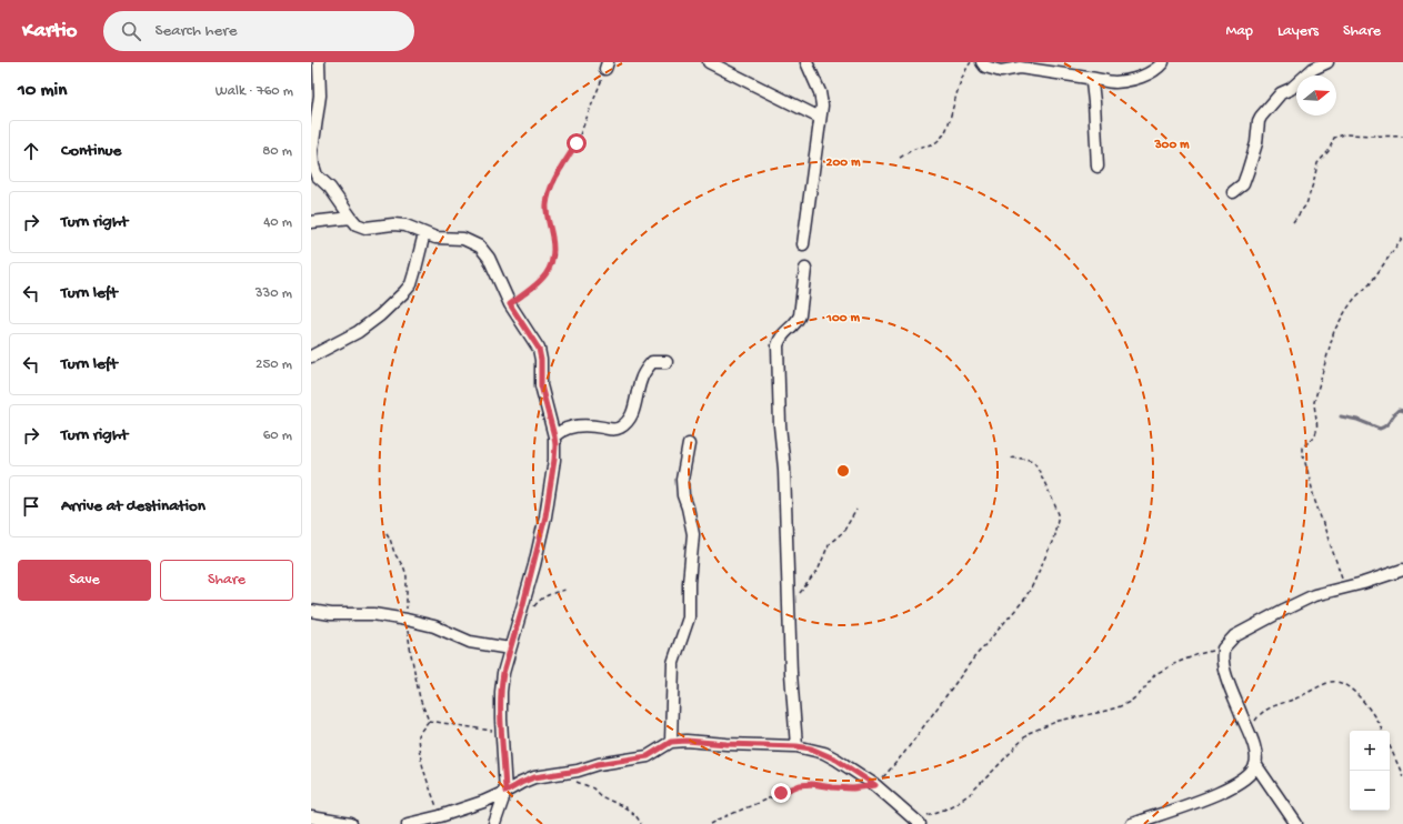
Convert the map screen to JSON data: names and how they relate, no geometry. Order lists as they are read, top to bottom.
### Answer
{
  "north": "right",
  "page": {
    "header": "Kartio",
    "search": "Search here",
    "nav": ["Map", "Layers", "Share"],
    "heading": ["10 min", "Walk · 760 m"],
    "list": [
      ["Continue", "80 m"],
      ["Turn right", "40 m"],
      ["Turn left", "330 m"],
      ["Turn left", "250 m"],
      ["Turn right", "60 m"],
      "Arrive at destination"
    ],
    "buttons": ["Save", "Share"],
    "map_buttons": ["+", "−"]
  },
  "rings": ["300 m", "200 m", "100 m"]
}
